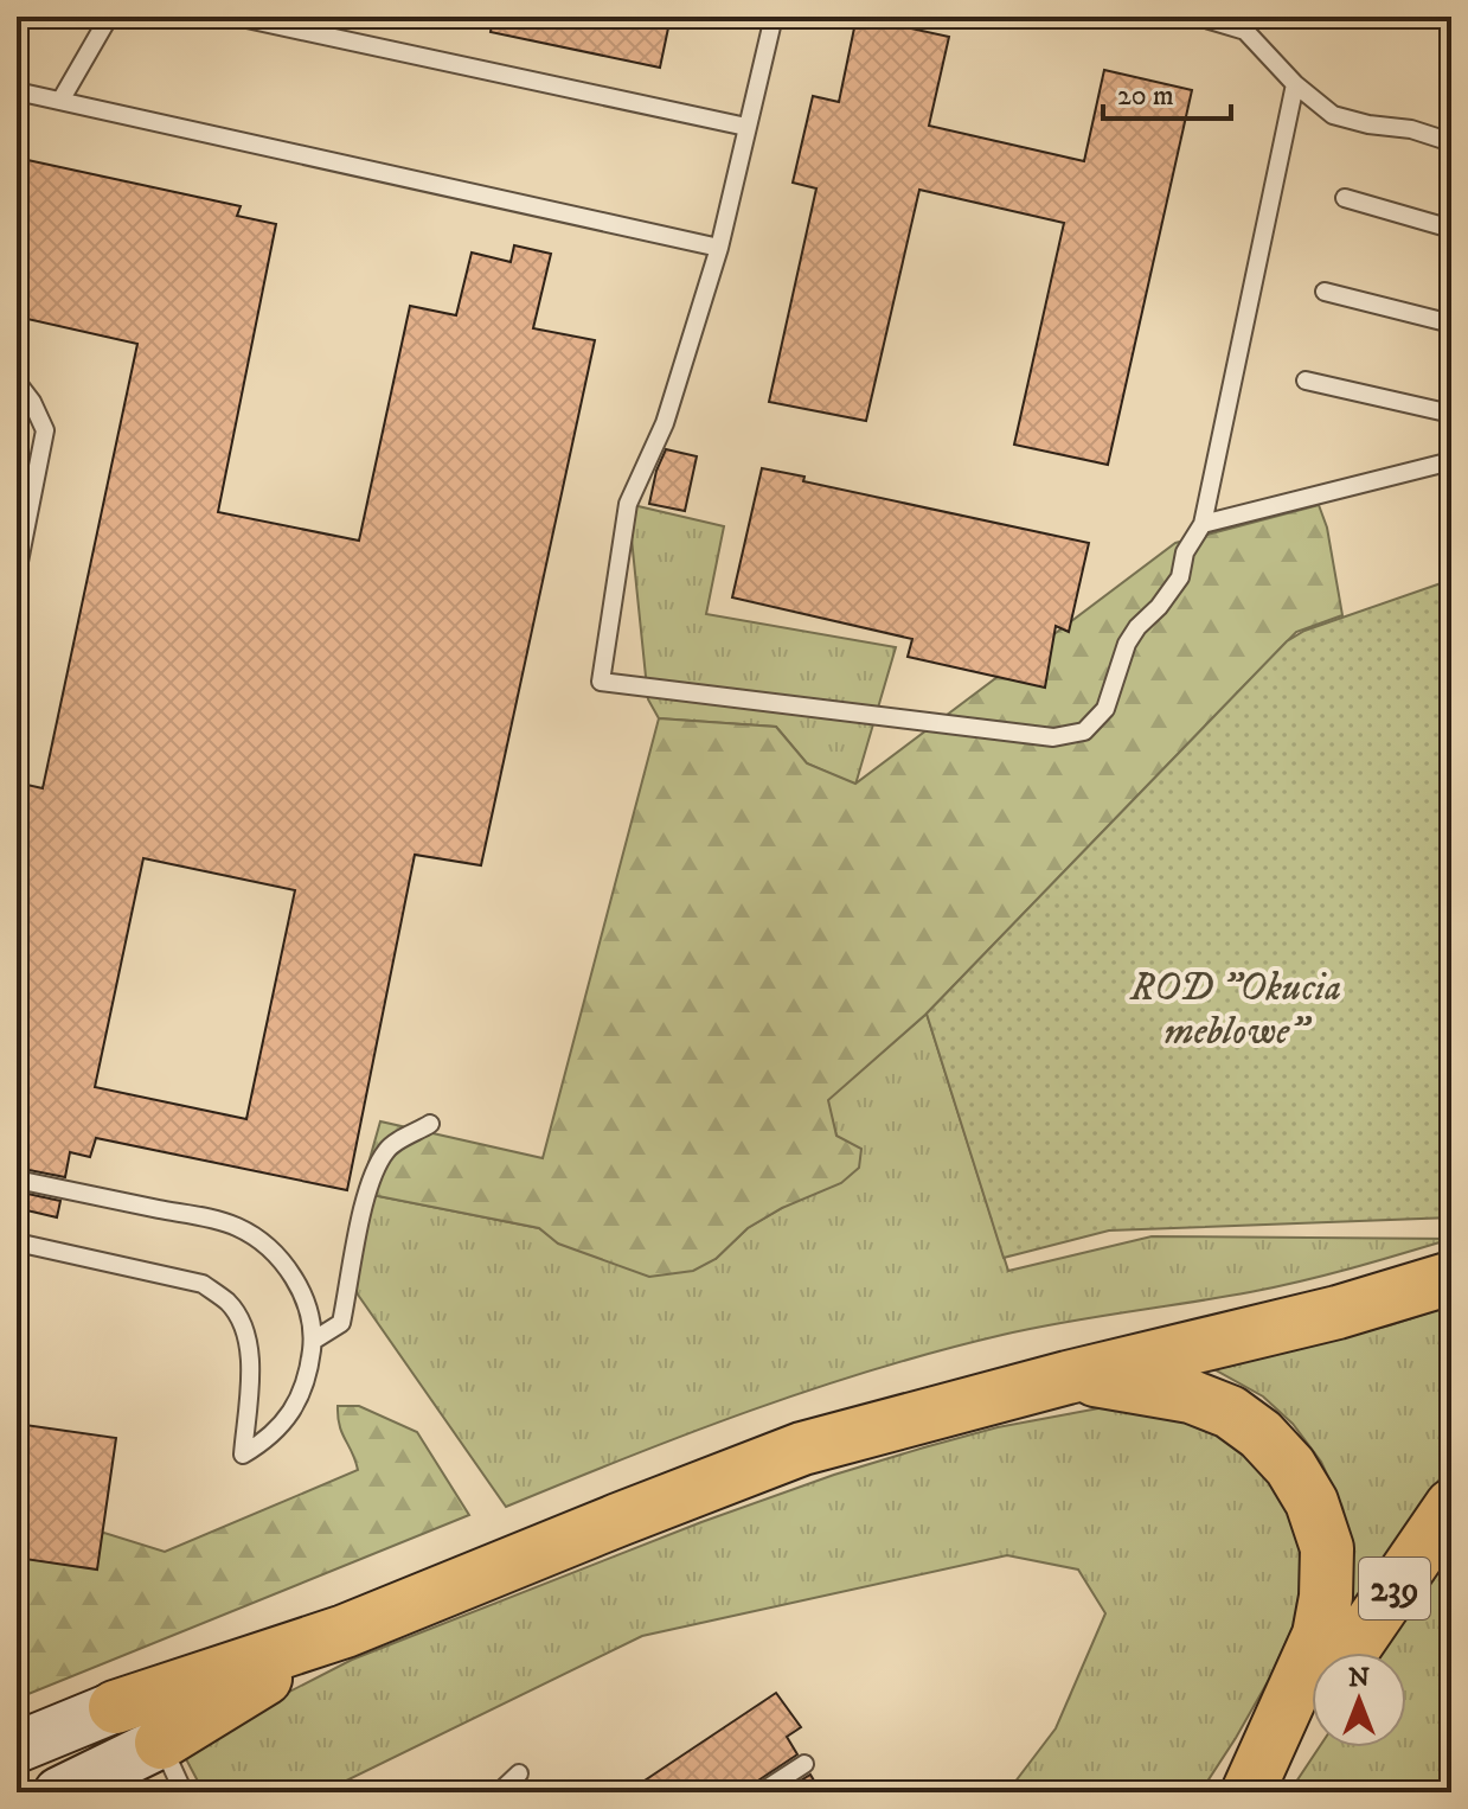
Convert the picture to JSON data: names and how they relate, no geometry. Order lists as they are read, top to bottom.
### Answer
{
  "streets": {
    "main road": ["239"]
  },
  "parks": ["ROD \"Okucia meblowe\""],
  "scale_bar": "20 m",
  "north": "top"
}
